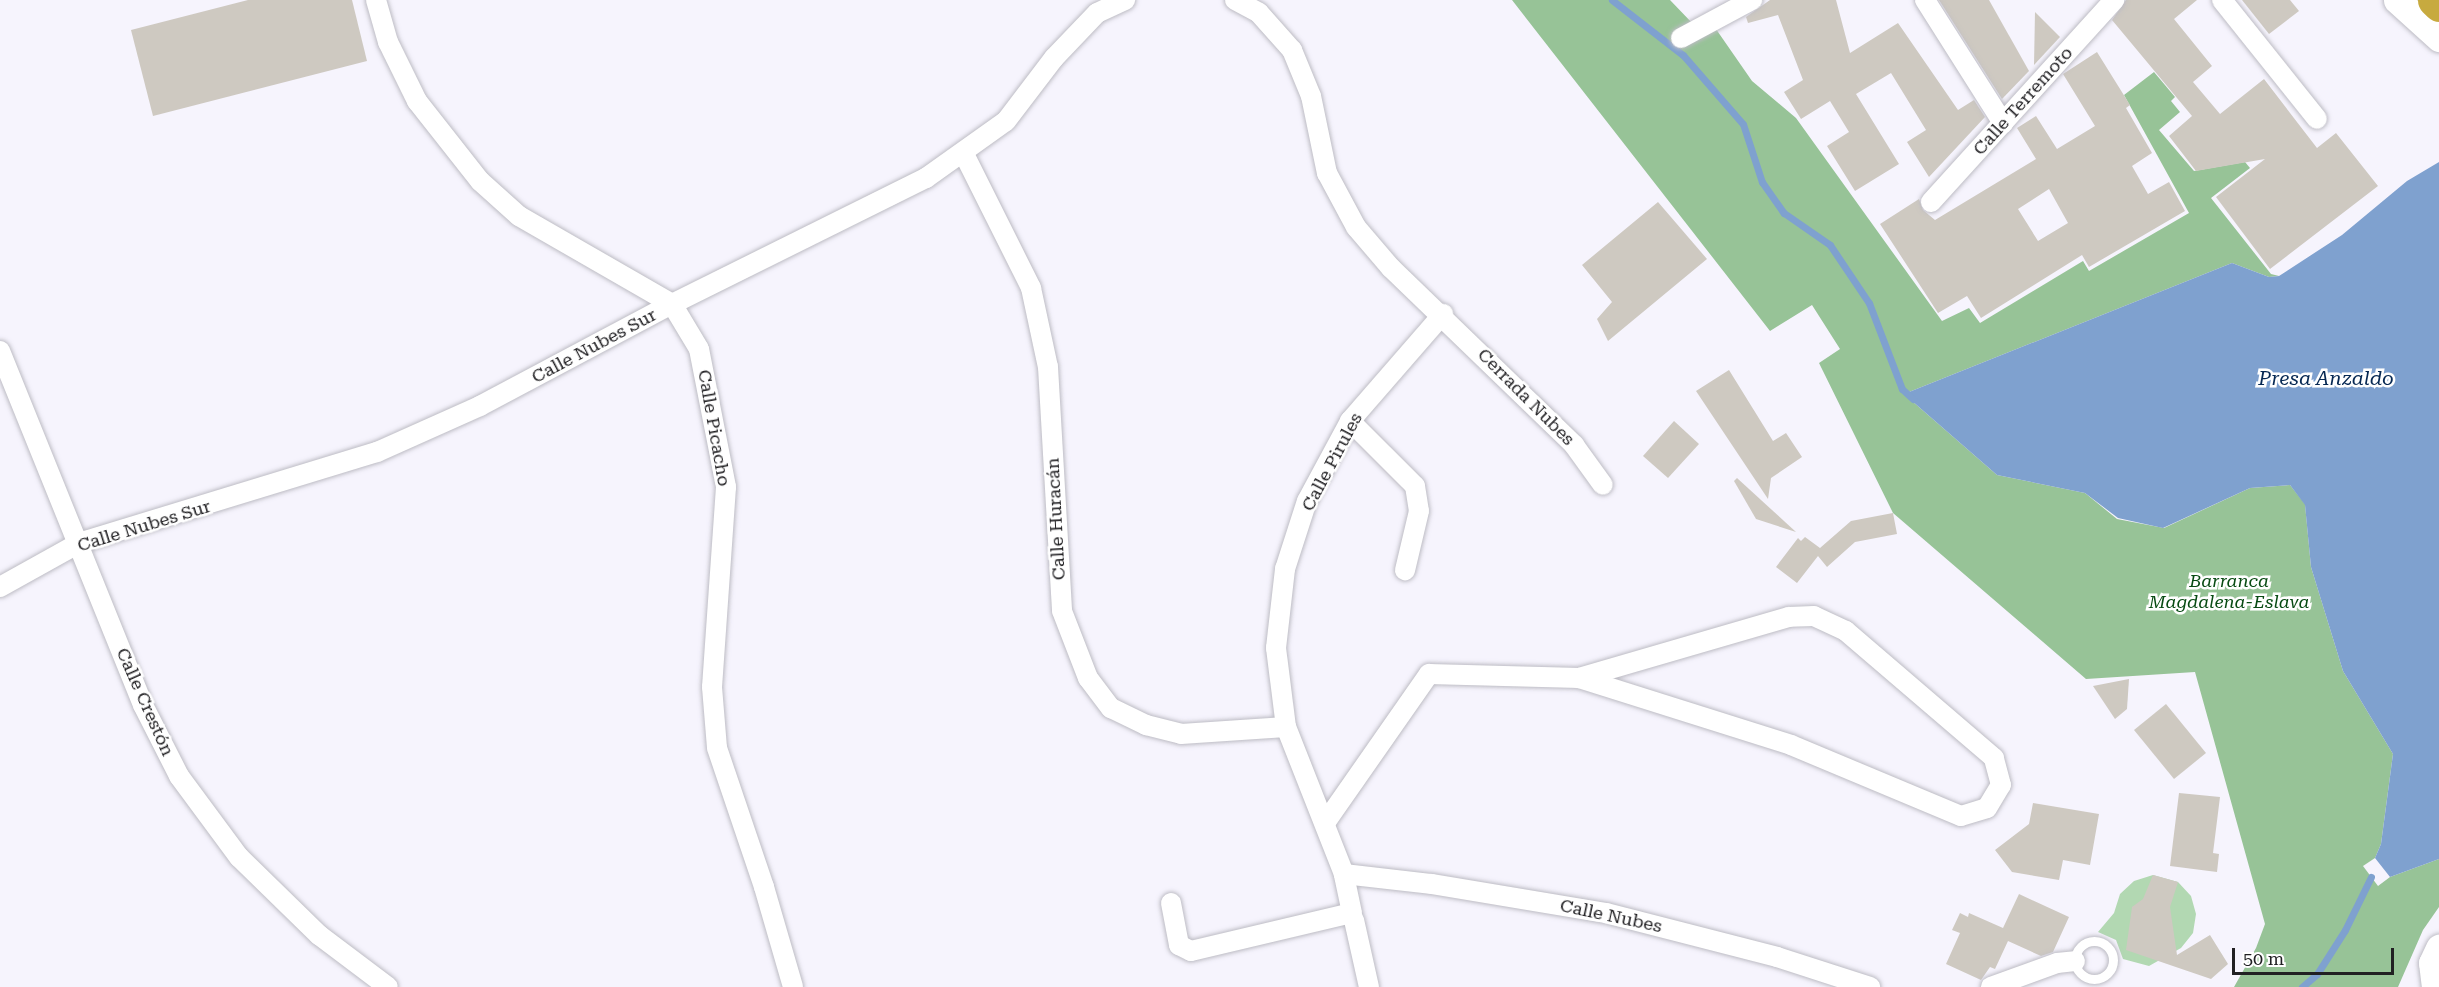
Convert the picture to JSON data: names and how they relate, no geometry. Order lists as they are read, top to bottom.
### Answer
{
  "streets": {
    "street": [
      "Calle Terremoto",
      "Calle Nubes Sur",
      "Cerrada Nubes",
      "Calle Picacho",
      "Calle Pirules",
      "Calle Huracán",
      "Calle Crestón",
      "Calle Nubes"
    ]
  },
  "crossings": [
    ["Calle Nubes Sur", "Calle Picacho"],
    ["Calle Nubes Sur", "Calle Huracán"],
    ["Calle Nubes Sur", "Calle Crestón"],
    ["Cerrada Nubes", "Calle Pirules"],
    ["Calle Pirules", "Calle Huracán"],
    ["Calle Pirules", "Calle Nubes"]
  ],
  "water": ["Presa Anzaldo"],
  "parks": ["Barranca Magdalena-Eslava"],
  "scale_bar": "50 m"
}
